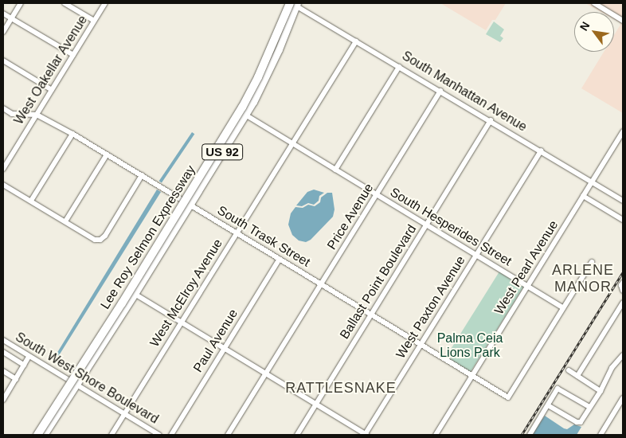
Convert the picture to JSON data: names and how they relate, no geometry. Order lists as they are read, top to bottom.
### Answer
{
  "streets": {
    "highway": ["Lee Roy Selmon Expressway"],
    "main road": ["US 92"],
    "street": [
      "West Oakellar Avenue",
      "South Manhattan Avenue",
      "Price Avenue",
      "South Hesperides Street",
      "South Trask Street",
      "West Pearl Avenue",
      "Ballast Point Boulevard",
      "West McElroy Avenue",
      "West Paxton Avenue",
      "Paul Avenue",
      "South West Shore Boulevard"
    ]
  },
  "crossings": [
    ["West Oakellar Avenue", "South Trask Street"],
    ["South Manhattan Avenue", "US 92"],
    ["South Manhattan Avenue", "Price Avenue"],
    ["South Manhattan Avenue", "Lee Roy Selmon Expressway"],
    ["South Manhattan Avenue", "West Pearl Avenue"],
    ["South Manhattan Avenue", "Ballast Point Boulevard"],
    ["South Manhattan Avenue", "West McElroy Avenue"],
    ["South Manhattan Avenue", "West Paxton Avenue"],
    ["US 92", "South Hesperides Street"],
    ["US 92", "South Trask Street"],
    ["US 92", "Lee Roy Selmon Expressway"],
    ["US 92", "South West Shore Boulevard"],
    ["Price Avenue", "South Hesperides Street"],
    ["Price Avenue", "South Trask Street"],
    ["South Hesperides Street", "South Trask Street"],
    ["South Hesperides Street", "West Pearl Avenue"],
    ["South Hesperides Street", "Ballast Point Boulevard"],
    ["South Hesperides Street", "West McElroy Avenue"],
    ["South Hesperides Street", "West Paxton Avenue"],
    ["South Trask Street", "West Pearl Avenue"],
    ["South Trask Street", "Ballast Point Boulevard"],
    ["South Trask Street", "West McElroy Avenue"],
    ["South Trask Street", "West Paxton Avenue"],
    ["South Trask Street", "Paul Avenue"],
    ["West McElroy Avenue", "South West Shore Boulevard"]
  ],
  "districts": ["ARLENE MANOR", "RATTLESNAKE"],
  "parks": ["Palma Ceia Lions Park"],
  "north": "top left"
}
